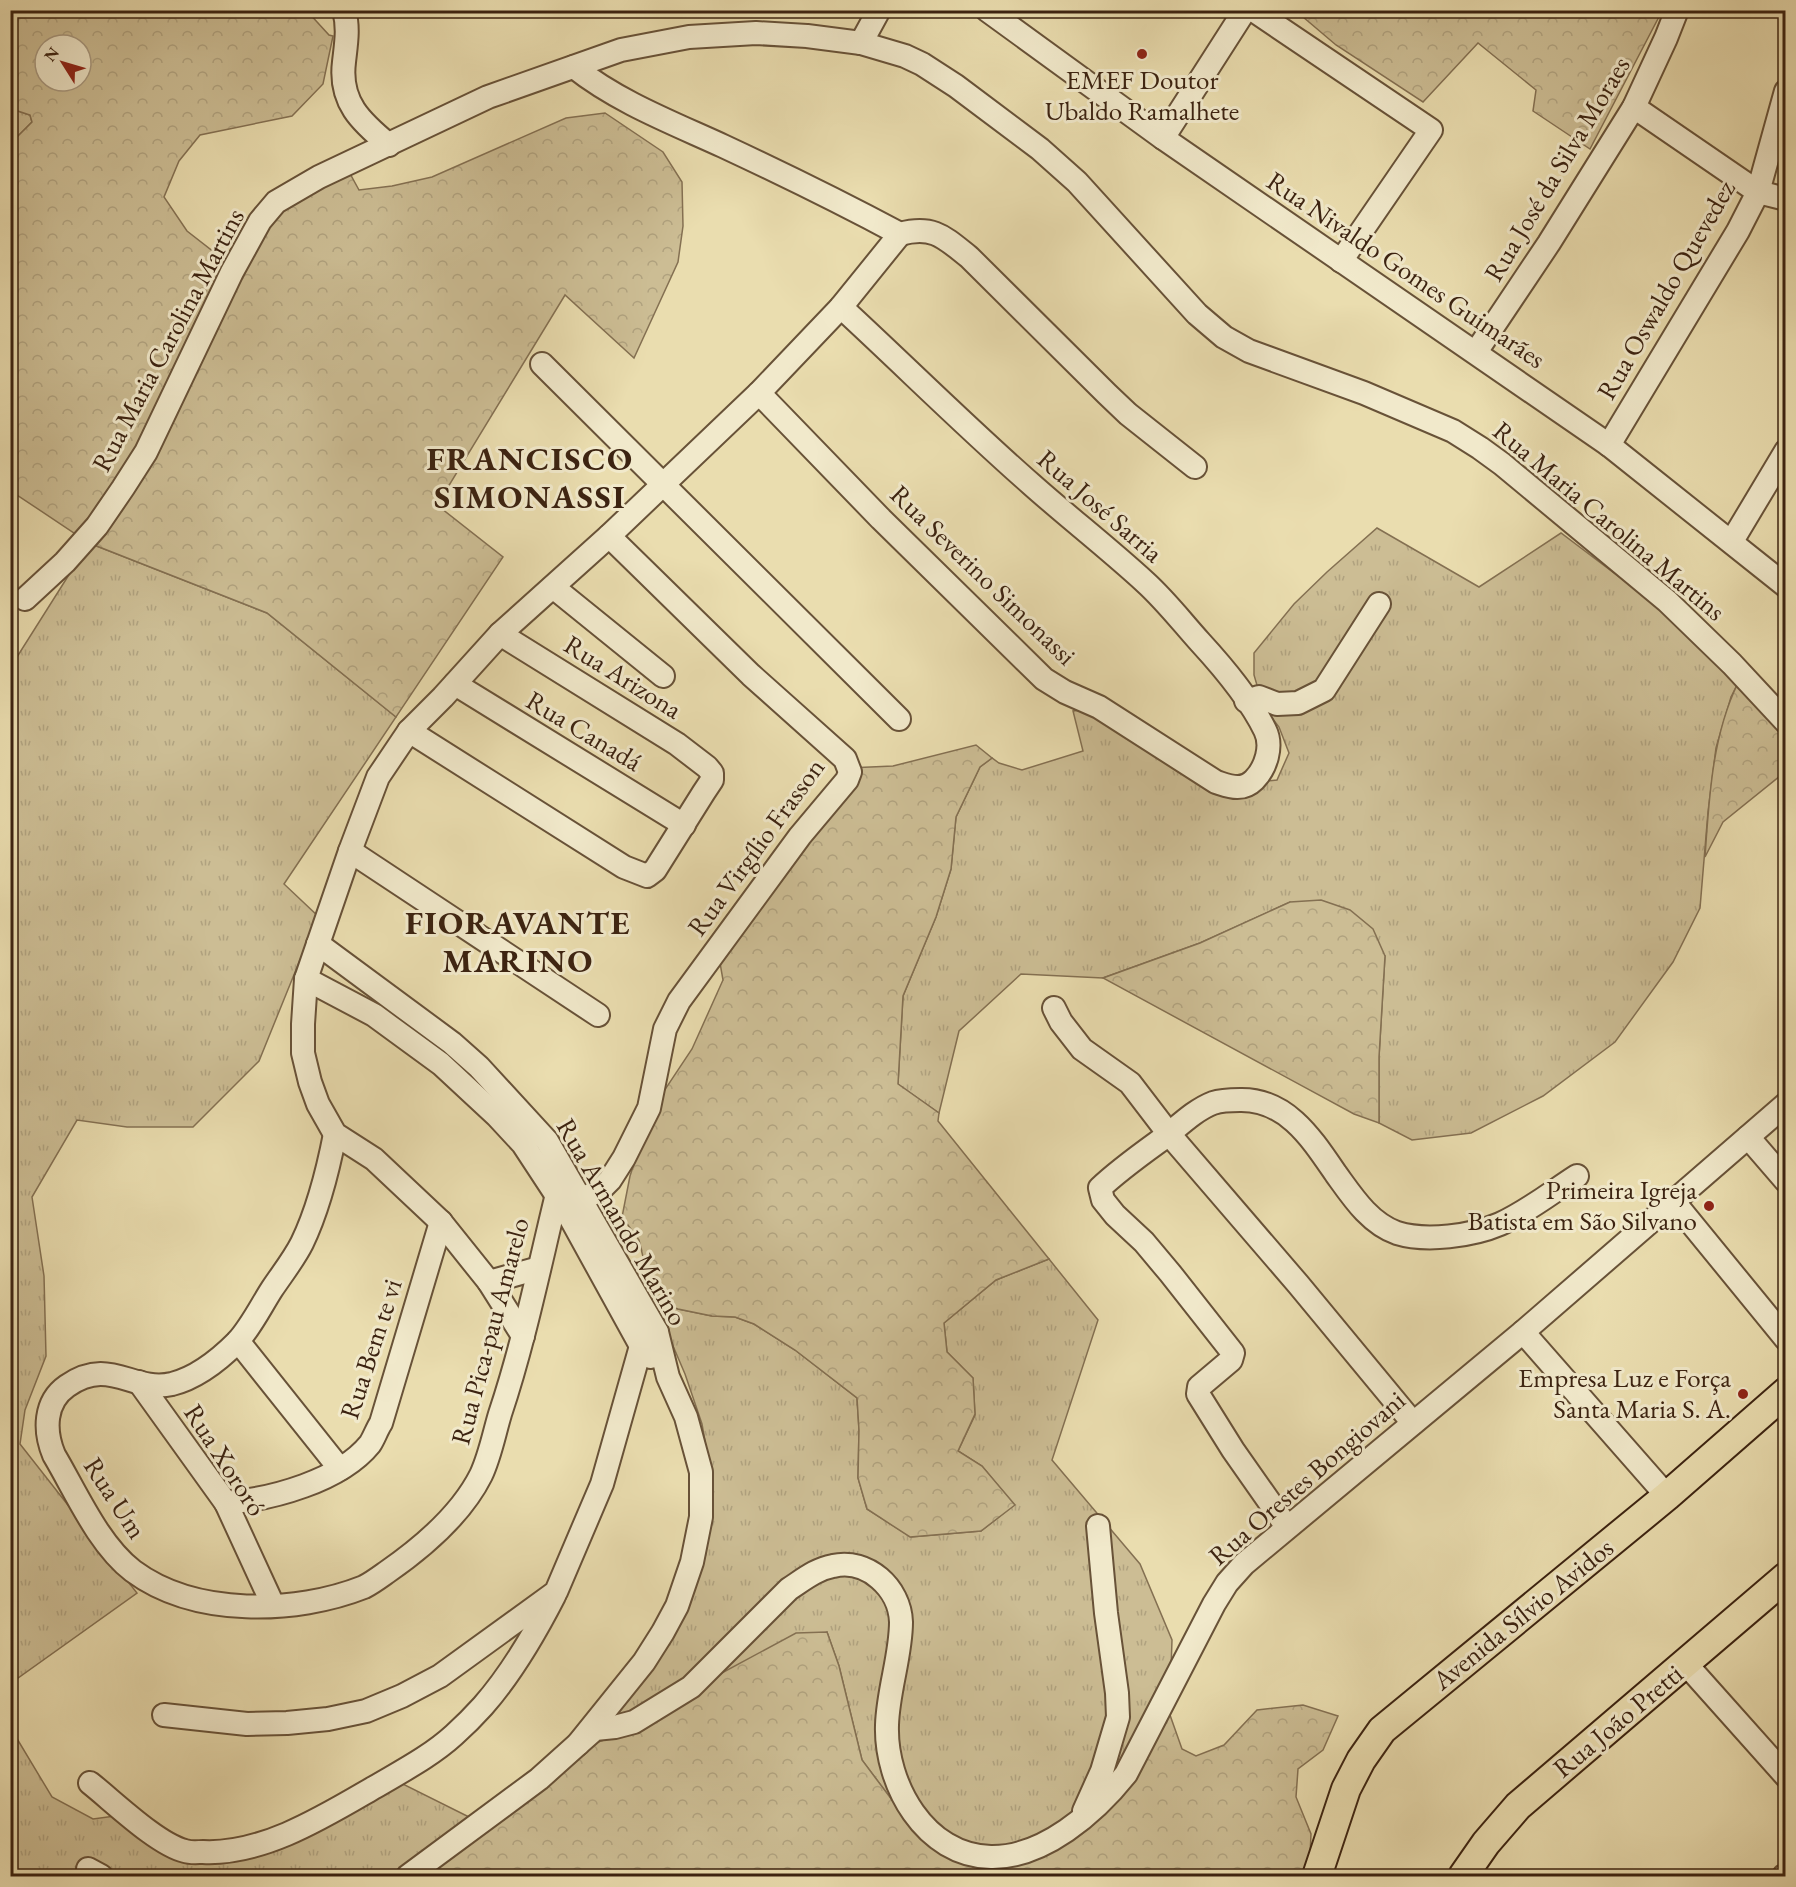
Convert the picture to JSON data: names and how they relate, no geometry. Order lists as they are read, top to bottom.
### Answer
{
  "streets": {
    "main road": ["Avenida Sílvio Avidos", "Rua João Pretti"],
    "street": [
      "Rua José da Silva Moraes",
      "Rua Nivaldo Gomes Guimarães",
      "Rua Oswaldo Quevedez",
      "Rua Maria Carolina Martins",
      "Rua José Sarria",
      "Rua Severino Simonassi",
      "Rua Arizona",
      "Rua Canadá",
      "Rua Virgílio Frasson",
      "Rua Armando Marino",
      "Rua Pica-pau Amarelo",
      "Rua Bem te vi",
      "Rua Xororó",
      "Rua Orestes Bongiovani",
      "Rua Um"
    ]
  },
  "crossings": [
    ["Rua José da Silva Moraes", "Rua Nivaldo Gomes Guimarães"],
    ["Rua Nivaldo Gomes Guimarães", "Rua Oswaldo Quevedez"],
    ["Rua José Sarria", "Rua Severino Simonassi"],
    ["Rua Arizona", "Rua Canadá"],
    ["Rua Virgílio Frasson", "Rua Armando Marino"],
    ["Rua Virgílio Frasson", "Rua Pica-pau Amarelo"],
    ["Rua Armando Marino", "Rua Pica-pau Amarelo"],
    ["Rua Armando Marino", "Rua Orestes Bongiovani"],
    ["Rua Pica-pau Amarelo", "Rua Xororó"],
    ["Rua Pica-pau Amarelo", "Rua Um"],
    ["Rua Bem te vi", "Rua Xororó"],
    ["Rua Xororó", "Rua Um"]
  ],
  "districts": ["FRANCISCO SIMONASSI", "FIORAVANTE MARINO"],
  "places": ["EMEF Doutor Ubaldo Ramalhete", "Primeira Igreja Batista em São Silvano", "Empresa Luz e Força Santa Maria S. A."],
  "north": "top left"
}
